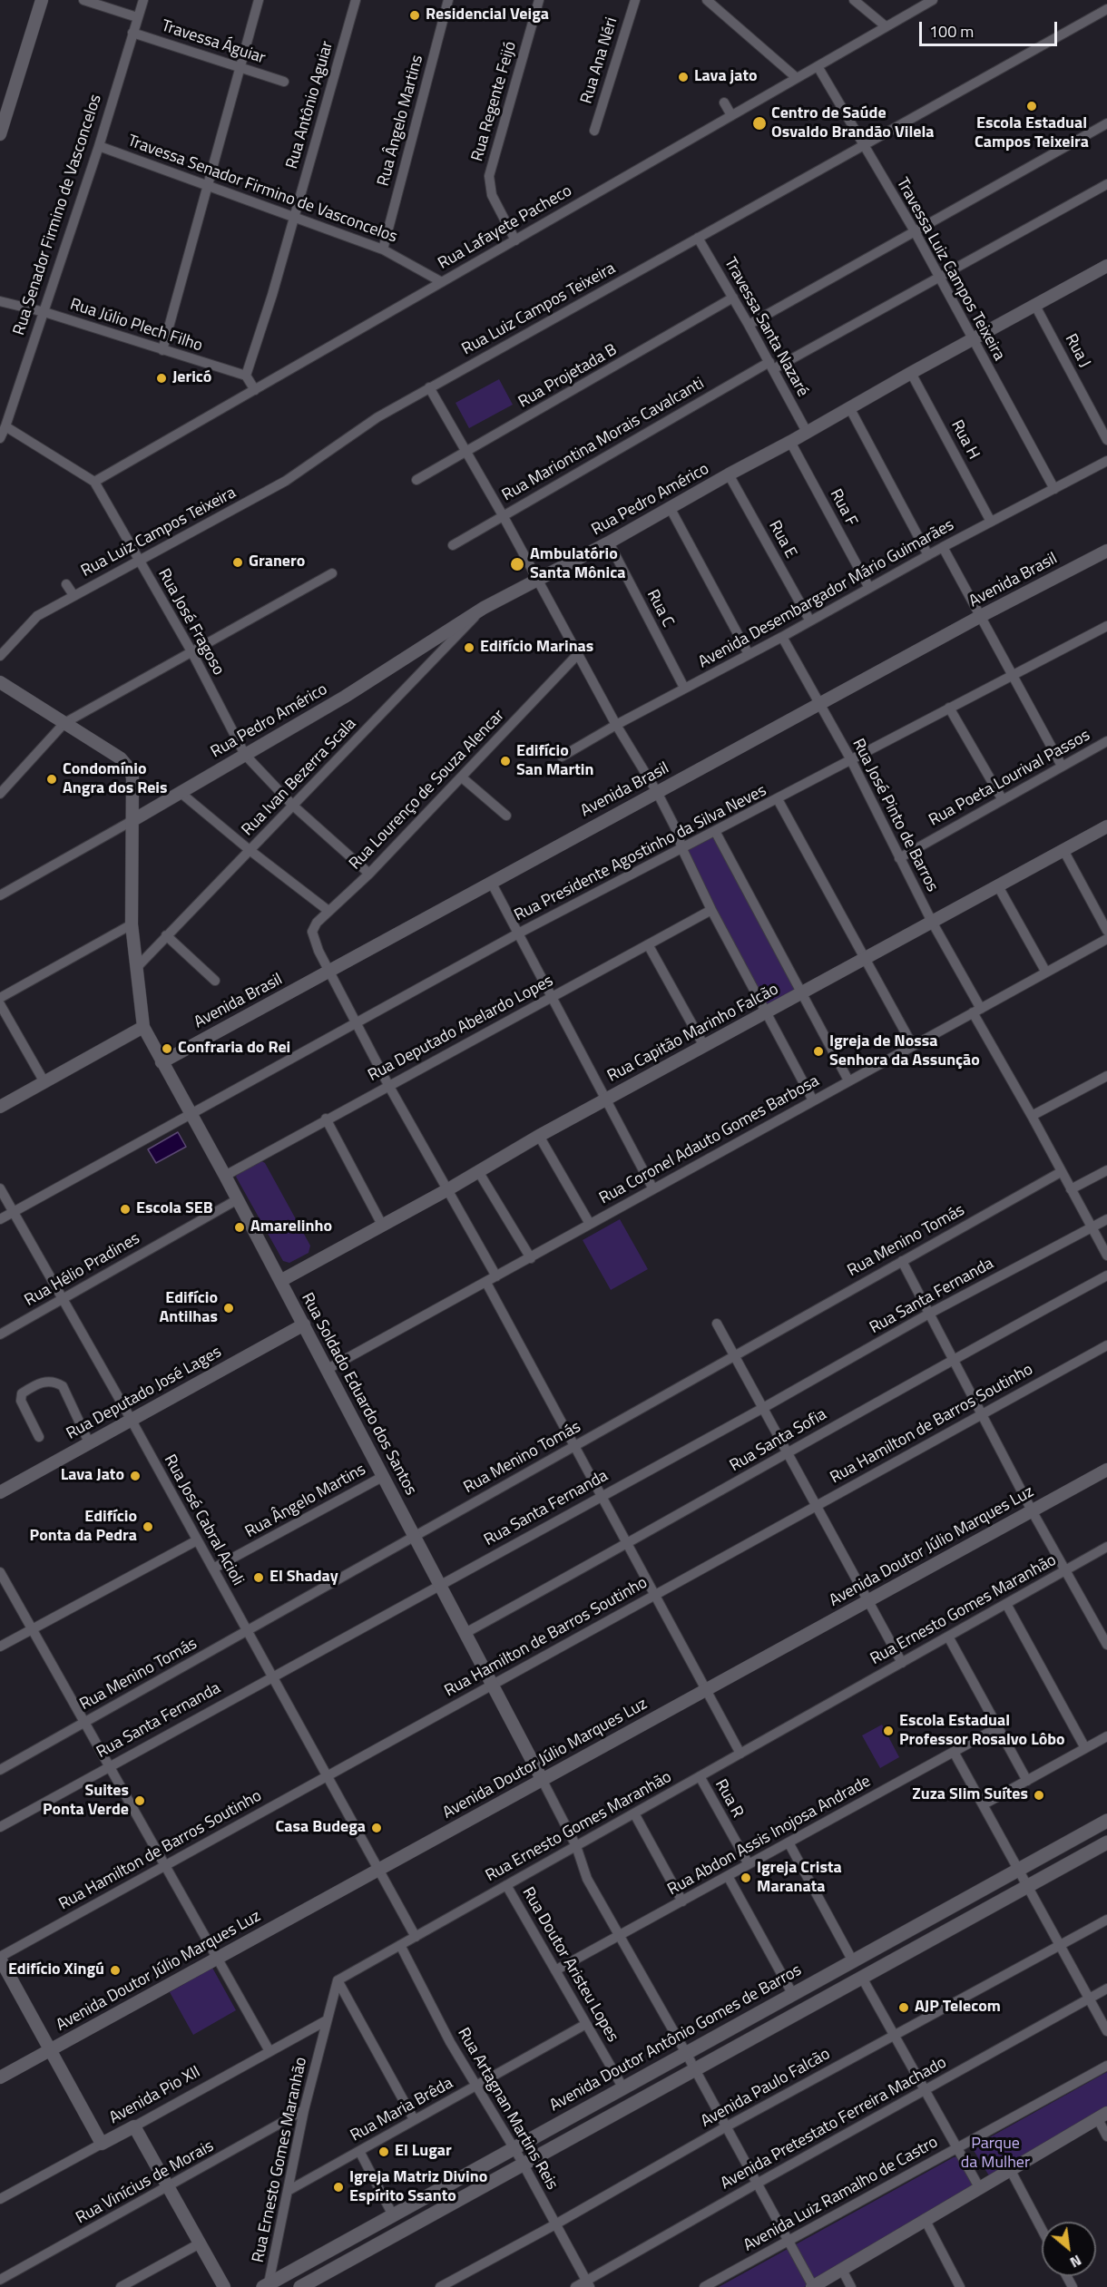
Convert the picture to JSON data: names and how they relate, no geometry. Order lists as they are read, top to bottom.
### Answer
{
  "streets": {
    "main road": ["Avenida Doutor Antônio Gomes de Barros"],
    "street": [
      "Travessa Águiar",
      "Rua Ana Néri",
      "Rua Regente Feijó",
      "Rua Antônio Aguiar",
      "Rua Ângelo Martins",
      "Travessa Senador Firmino de Vasconcelos",
      "Rua Senador Firmino de Vasconcelos",
      "Rua Lafayete Pacheco",
      "Travessa Luiz Campos Teixeira",
      "Rua Luiz Campos Teixeira",
      "Rua Júlio Plech Filho",
      "Travessa Santa Nazaré",
      "Rua J",
      "Rua Projetada B",
      "Rua Mariontina Morais Cavalcanti",
      "Rua H",
      "Rua Pedro Américo",
      "Rua F",
      "Rua E",
      "Avenida Brasil",
      "Avenida Desembargador Mário Guimarães",
      "Rua C",
      "Rua José Fragoso",
      "Rua Ivan Bezerra Scala",
      "Rua Poeta Lourival Passos",
      "Rua Lourenço de Souza Alencar",
      "Rua José Pinto de Barros",
      "Rua Presidente Agostinho da Silva Neves",
      "Rua Deputado Abelardo Lopes",
      "Rua Capitão Marinho Falcão",
      "Rua Coronel Adauto Gomes Barbosa",
      "Rua Menino Tomás",
      "Rua Hélio Pradines",
      "Rua Santa Fernanda",
      "Rua Deputado José Lages",
      "Rua Soldado Eduardo dos Santos",
      "Rua Hamilton de Barros Soutinho",
      "Rua Santa Sofia",
      "Rua José Cabral Acioli",
      "Avenida Doutor Júlio Marques Luz",
      "Rua Ernesto Gomes Maranhão",
      "Rua R",
      "Rua Abdon Assis Inojosa Andrade",
      "Rua Doutor Aristeu Lopes",
      "Avenida Paulo Falcão",
      "Avenida Pio XII",
      "Rua Artagnan Martins Reis",
      "Rua Maria Brêda",
      "Avenida Pretestato Ferreira Machado",
      "Rua Vinícius de Morais",
      "Avenida Luiz Ramalho de Castro"
    ]
  },
  "crossings": [
    ["Travessa Águiar", "Rua Senador Firmino de Vasconcelos"],
    ["Rua Regente Feijó", "Rua Lafayete Pacheco"],
    ["Rua Antônio Aguiar", "Travessa Senador Firmino de Vasconcelos"],
    ["Rua Antônio Aguiar", "Rua Júlio Plech Filho"],
    ["Rua Ângelo Martins", "Travessa Senador Firmino de Vasconcelos"],
    ["Rua Ângelo Martins", "Rua Soldado Eduardo dos Santos"],
    ["Rua Ângelo Martins", "Rua José Cabral Acioli"],
    ["Travessa Senador Firmino de Vasconcelos", "Rua Senador Firmino de Vasconcelos"],
    ["Travessa Senador Firmino de Vasconcelos", "Rua Lafayete Pacheco"],
    ["Rua Senador Firmino de Vasconcelos", "Rua Júlio Plech Filho"],
    ["Rua Senador Firmino de Vasconcelos", "Rua José Fragoso"],
    ["Rua Lafayete Pacheco", "Travessa Luiz Campos Teixeira"],
    ["Rua Lafayete Pacheco", "Rua José Fragoso"],
    ["Travessa Luiz Campos Teixeira", "Rua Luiz Campos Teixeira"],
    ["Travessa Luiz Campos Teixeira", "Rua Mariontina Morais Cavalcanti"],
    ["Travessa Luiz Campos Teixeira", "Rua Pedro Américo"],
    ["Travessa Luiz Campos Teixeira", "Avenida Desembargador Mário Guimarães"],
    ["Rua Luiz Campos Teixeira", "Travessa Santa Nazaré"],
    ["Rua Luiz Campos Teixeira", "Rua José Fragoso"],
    ["Travessa Santa Nazaré", "Rua Projetada B"],
    ["Travessa Santa Nazaré", "Rua Mariontina Morais Cavalcanti"],
    ["Travessa Santa Nazaré", "Rua Pedro Américo"],
    ["Rua J", "Rua Pedro Américo"],
    ["Rua H", "Rua Pedro Américo"],
    ["Rua H", "Avenida Desembargador Mário Guimarães"],
    ["Rua Pedro Américo", "Rua F"],
    ["Rua Pedro Américo", "Rua E"],
    ["Rua Pedro Américo", "Rua C"],
    ["Rua Pedro Américo", "Rua José Fragoso"],
    ["Rua Pedro Américo", "Rua Ivan Bezerra Scala"],
    ["Rua F", "Avenida Desembargador Mário Guimarães"],
    ["Rua E", "Avenida Desembargador Mário Guimarães"],
    ["Avenida Brasil", "Rua Lourenço de Souza Alencar"],
    ["Avenida Brasil", "Rua José Pinto de Barros"],
    ["Avenida Brasil", "Rua Soldado Eduardo dos Santos"],
    ["Avenida Desembargador Mário Guimarães", "Rua C"],
    ["Avenida Desembargador Mário Guimarães", "Rua José Pinto de Barros"],
    ["Rua José Fragoso", "Rua Ivan Bezerra Scala"],
    ["Rua José Fragoso", "Rua Lourenço de Souza Alencar"],
    ["Rua Poeta Lourival Passos", "Rua José Pinto de Barros"],
    ["Rua José Pinto de Barros", "Rua Presidente Agostinho da Silva Neves"],
    ["Rua José Pinto de Barros", "Rua Capitão Marinho Falcão"],
    ["Rua José Pinto de Barros", "Rua Coronel Adauto Gomes Barbosa"],
    ["Rua José Pinto de Barros", "Rua Menino Tomás"],
    ["Rua José Pinto de Barros", "Rua Santa Fernanda"],
    ["Rua Presidente Agostinho da Silva Neves", "Rua Soldado Eduardo dos Santos"],
    ["Rua Presidente Agostinho da Silva Neves", "Rua José Cabral Acioli"],
    ["Rua Deputado Abelardo Lopes", "Rua Soldado Eduardo dos Santos"],
    ["Rua Capitão Marinho Falcão", "Rua Soldado Eduardo dos Santos"],
    ["Rua Coronel Adauto Gomes Barbosa", "Rua Soldado Eduardo dos Santos"],
    ["Rua Menino Tomás", "Rua Soldado Eduardo dos Santos"],
    ["Rua Menino Tomás", "Rua José Cabral Acioli"],
    ["Rua Hélio Pradines", "Rua Soldado Eduardo dos Santos"],
    ["Rua Hélio Pradines", "Rua José Cabral Acioli"],
    ["Rua Santa Fernanda", "Rua Soldado Eduardo dos Santos"],
    ["Rua Santa Fernanda", "Rua José Cabral Acioli"],
    ["Rua Deputado José Lages", "Rua Soldado Eduardo dos Santos"],
    ["Rua Deputado José Lages", "Rua José Cabral Acioli"],
    ["Rua Soldado Eduardo dos Santos", "Rua Hamilton de Barros Soutinho"],
    ["Rua Soldado Eduardo dos Santos", "Rua Santa Sofia"],
    ["Rua Soldado Eduardo dos Santos", "Avenida Doutor Júlio Marques Luz"],
    ["Rua Hamilton de Barros Soutinho", "Rua José Cabral Acioli"],
    ["Rua José Cabral Acioli", "Avenida Doutor Júlio Marques Luz"],
    ["Rua Ernesto Gomes Maranhão", "Rua R"],
    ["Rua Ernesto Gomes Maranhão", "Rua Doutor Aristeu Lopes"],
    ["Rua Ernesto Gomes Maranhão", "Avenida Doutor Antônio Gomes de Barros"],
    ["Rua Ernesto Gomes Maranhão", "Avenida Pio XII"],
    ["Rua Ernesto Gomes Maranhão", "Rua Artagnan Martins Reis"],
    ["Rua Ernesto Gomes Maranhão", "Rua Maria Brêda"],
    ["Rua Ernesto Gomes Maranhão", "Rua Vinícius de Morais"],
    ["Rua R", "Rua Abdon Assis Inojosa Andrade"],
    ["Rua Abdon Assis Inojosa Andrade", "Rua Doutor Aristeu Lopes"],
    ["Rua Doutor Aristeu Lopes", "Avenida Doutor Antônio Gomes de Barros"],
    ["Rua Doutor Aristeu Lopes", "Rua Maria Brêda"],
    ["Avenida Doutor Antônio Gomes de Barros", "Rua Artagnan Martins Reis"],
    ["Avenida Paulo Falcão", "Rua Artagnan Martins Reis"],
    ["Rua Artagnan Martins Reis", "Rua Maria Brêda"],
    ["Rua Artagnan Martins Reis", "Avenida Pretestato Ferreira Machado"]
  ],
  "parks": ["Parque da Mulher"],
  "places": [
    "Residencial Veiga",
    "Lava jato",
    "Escola Estadual Campos Teixeira",
    "Centro de Saúde Osvaldo Brandão Vilela",
    "Jericó",
    "Granero",
    "Ambulatório Santa Mônica",
    "Edifício Marinas",
    "Edifício San Martin",
    "Condomínio Angra dos Reis",
    "Confraria do Rei",
    "Igreja de Nossa Senhora da Assunção",
    "Escola SEB",
    "Amarelinho",
    "Edifício Antilhas",
    "Lava Jato",
    "Edifício Ponta da Pedra",
    "El Shaday",
    "Escola Estadual Professor Rosalvo Lôbo",
    "Zuza Slim Suítes",
    "Suites Ponta Verde",
    "Casa Budega",
    "Igreja Crista Maranata",
    "Edifício Xingú",
    "AJP Telecom",
    "El Lugar",
    "Igreja Matriz Divino Espírito Ssanto"
  ],
  "scale_bar": "100 m",
  "north": "bottom right"
}
